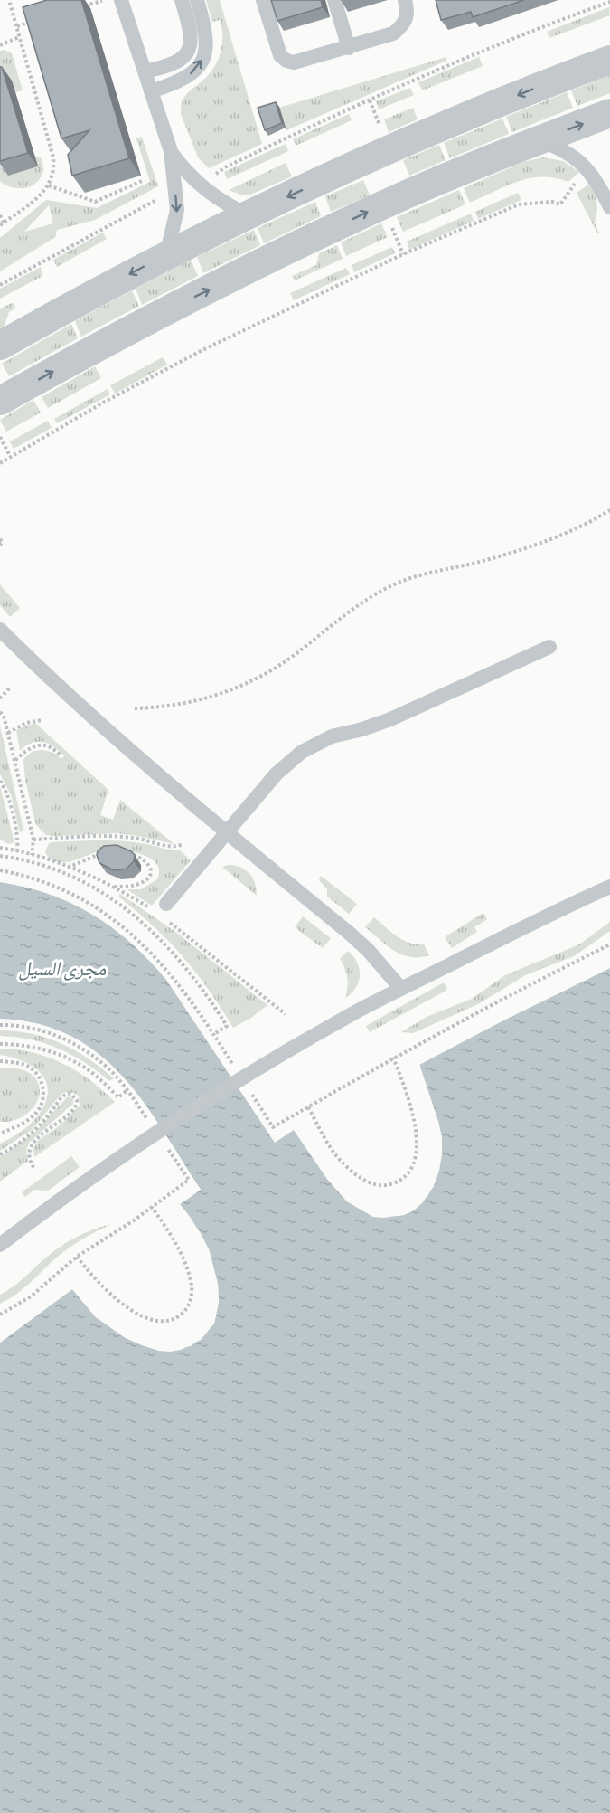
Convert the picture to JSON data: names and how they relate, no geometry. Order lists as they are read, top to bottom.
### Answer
{
  "water": ["مجرى السيل"]
}
